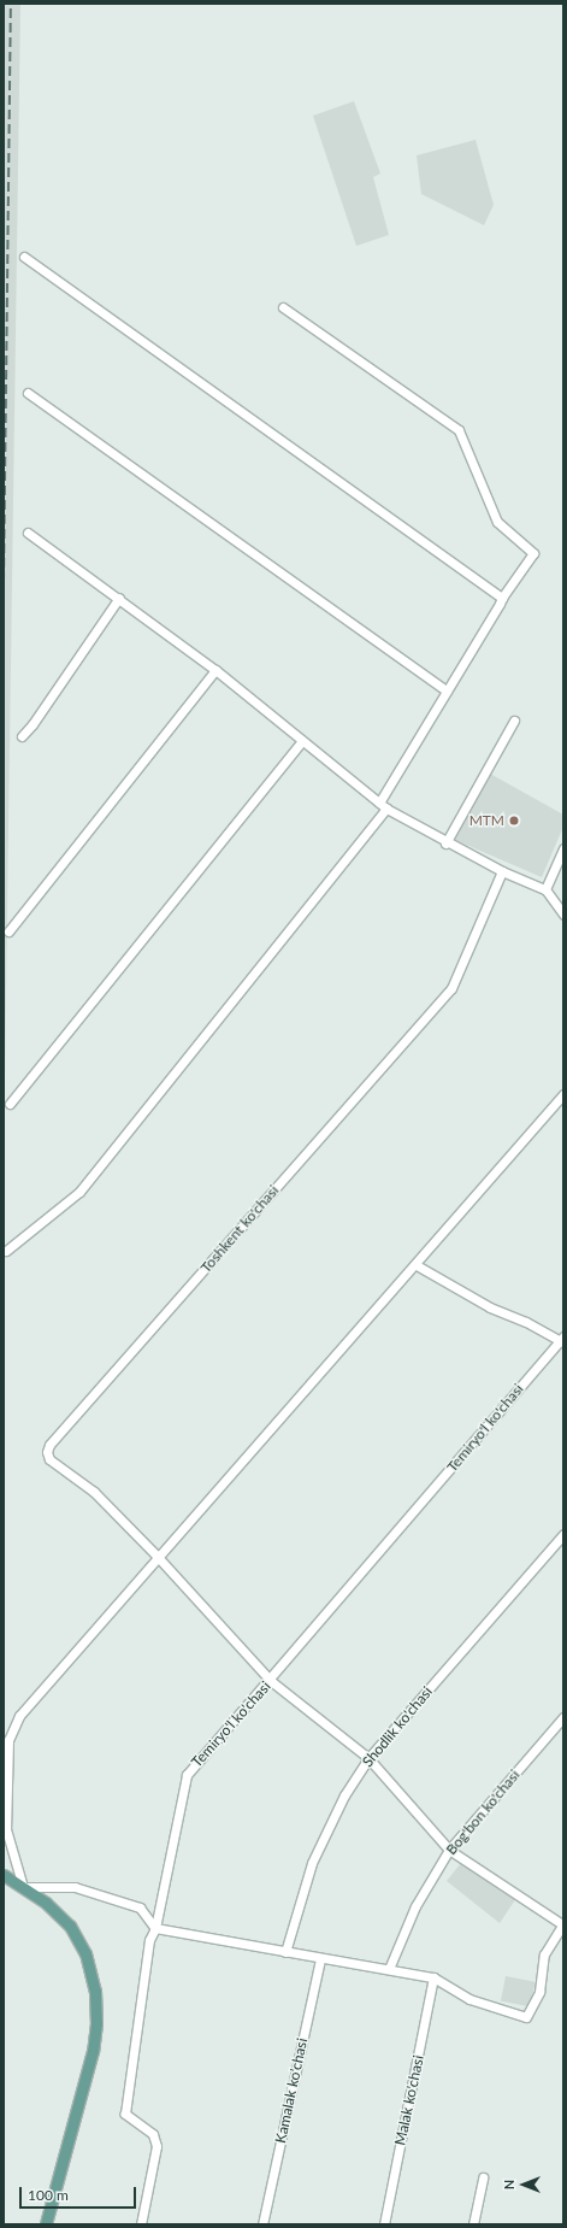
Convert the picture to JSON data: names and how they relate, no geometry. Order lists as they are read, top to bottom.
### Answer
{
  "streets": {
    "street": [
      "Toshkent ko'chasi",
      "Temiryo'l ko'chasi",
      "Shodlik ko'chasi",
      "Bog'bon ko'chasi",
      "Kamalak ko'chasi",
      "Malak ko'chasi"
    ]
  },
  "places": ["MTM"],
  "scale_bar": "100 m",
  "north": "left"
}
